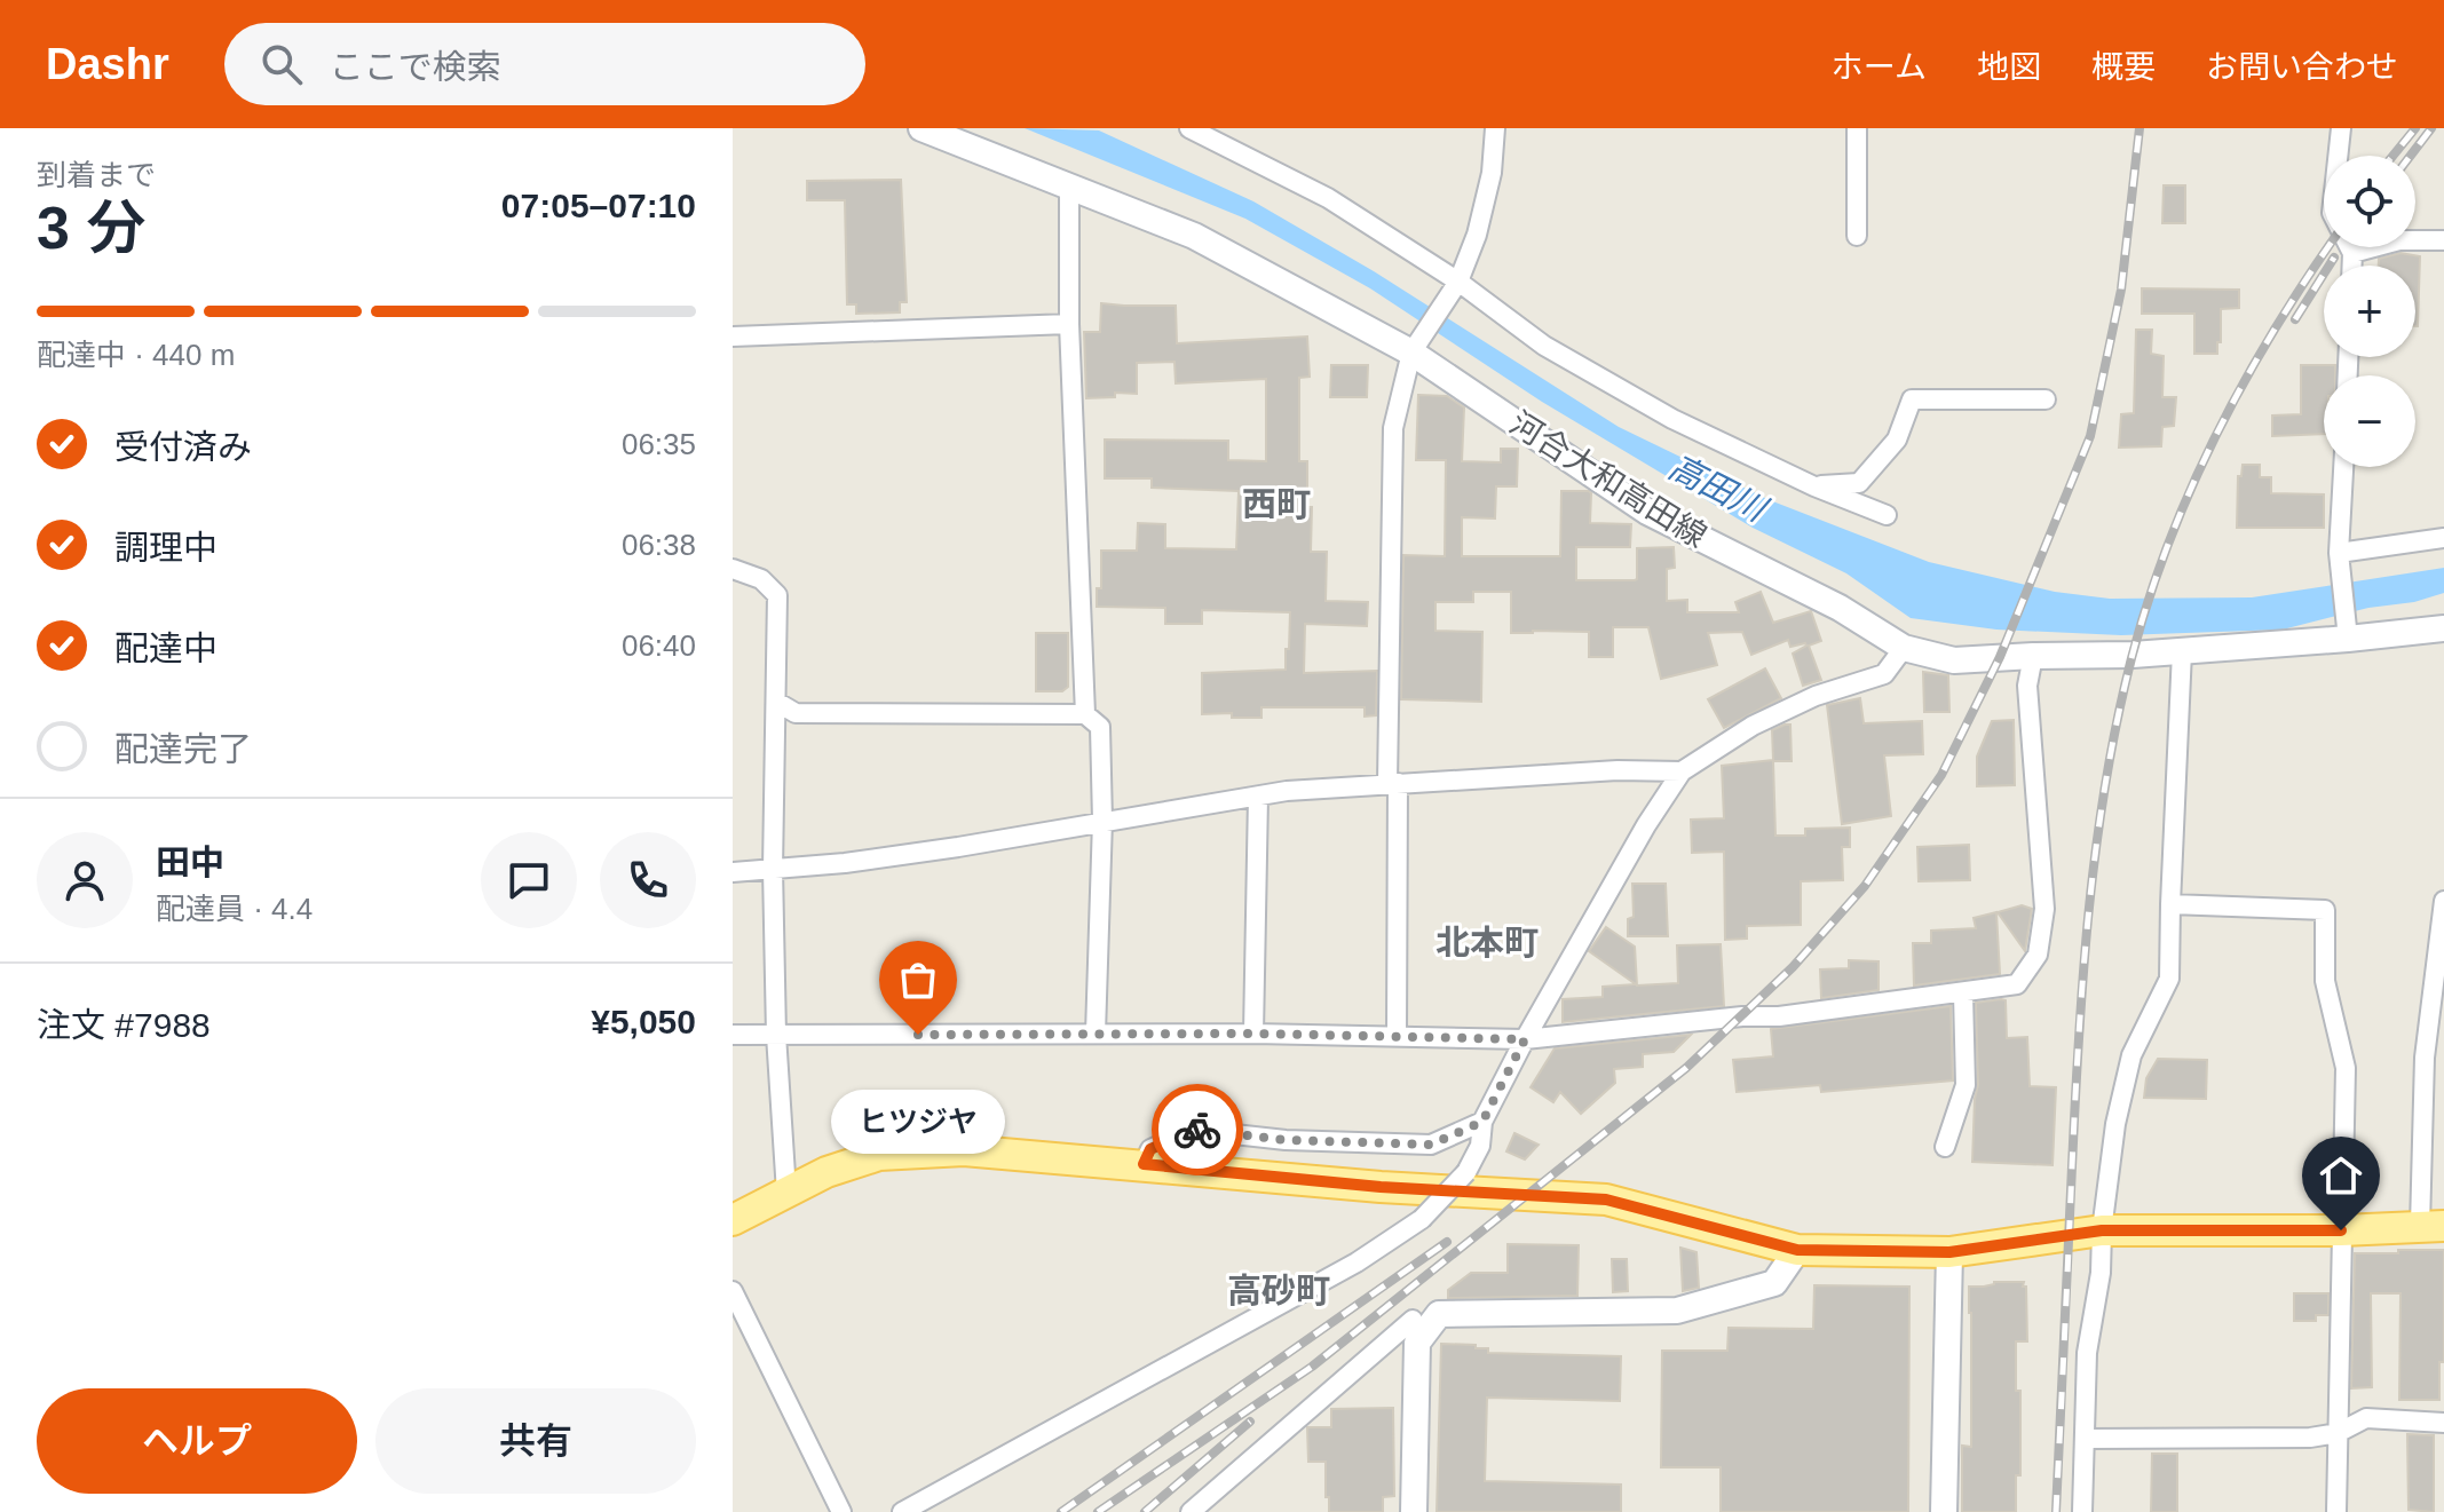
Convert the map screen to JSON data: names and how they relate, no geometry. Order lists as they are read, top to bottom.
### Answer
{
  "streets": {
    "main road": ["河合大和高田線"]
  },
  "districts": ["西町", "北本町", "高砂町"],
  "water": ["高田川"],
  "places": ["ヒツジヤ"],
  "page": {
    "header": "Dashr",
    "search": "ここで検索",
    "nav": [
      "ホーム",
      "地図",
      "概要",
      "お問い合わせ"
    ],
    "heading": ["3 分", "到着まで", "07:05–07:10"],
    "panel": [
      "田中",
      "配達員 · 4.4",
      "注文 #7988",
      "¥5,050"
    ],
    "map_buttons": ["+", "−"],
    "bar": "配達中 · 440 m",
    "list": [
      ["受付済み", "06:35"],
      ["調理中", "06:38"],
      ["配達中", "06:40"],
      "配達完了"
    ],
    "bubble": "ヒツジヤ",
    "buttons": ["ヘルプ", "共有"]
  }
}
